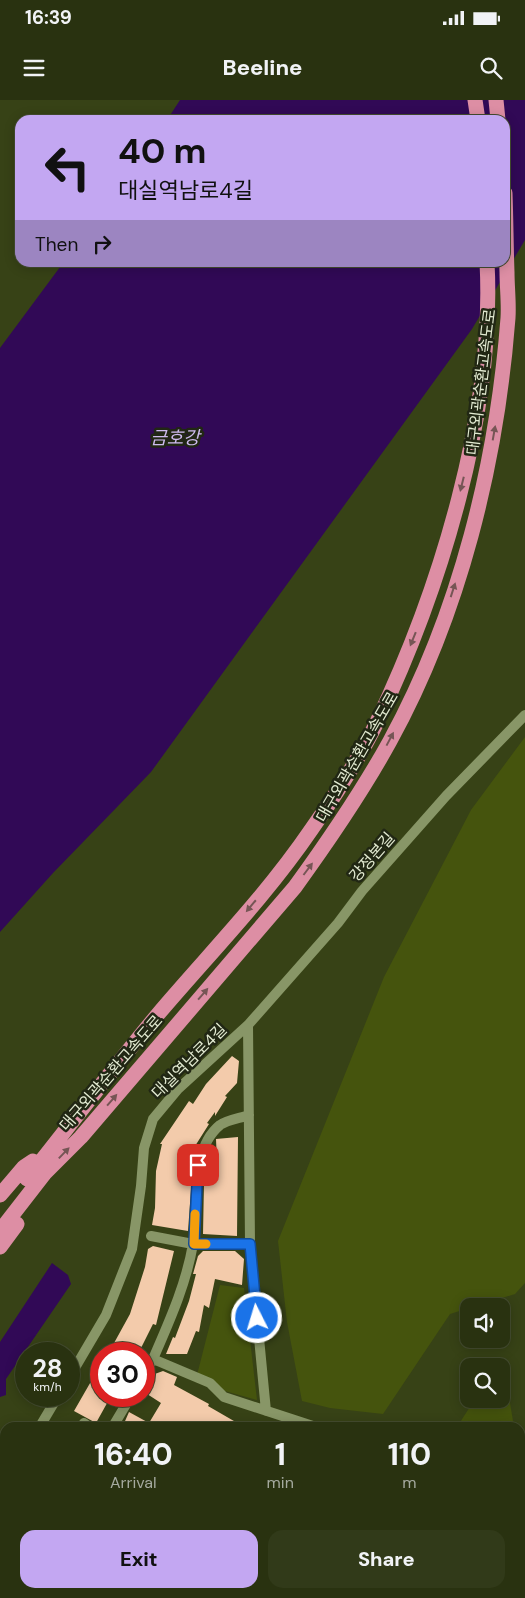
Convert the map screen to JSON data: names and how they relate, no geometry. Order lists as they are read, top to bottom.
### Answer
{
  "streets": {
    "highway": ["대구외곽순환고속도로"],
    "street": ["강정본길", "대실역남로4길"]
  },
  "crossings": [
    ["강정본길", "대실역남로4길"]
  ],
  "water": ["금호강"],
  "page": {
    "status": "16:39",
    "header": "Beeline",
    "turn": ["40 m", "대실역남로4길"],
    "then": "Then",
    "speed": "28 km/h",
    "limit": "30",
    "eta": [
      "16:40",
      "Arrival",
      "1",
      "min",
      "110",
      "m"
    ],
    "buttons": ["Exit", "Share"]
  }
}
